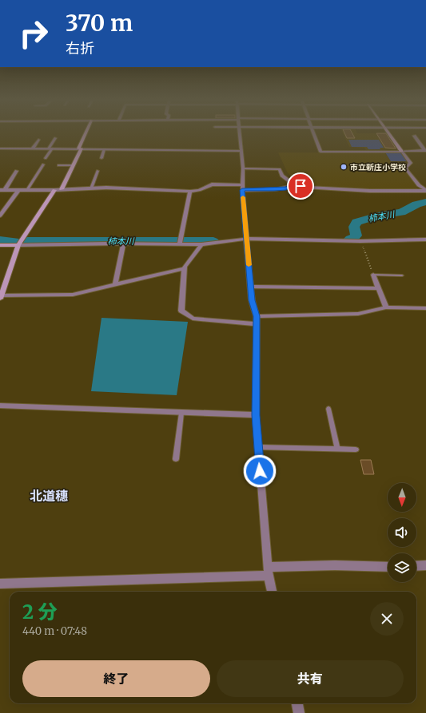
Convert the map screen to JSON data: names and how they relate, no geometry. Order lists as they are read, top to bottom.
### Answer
{
  "districts": ["北道穗"],
  "water": ["柿本川"],
  "places": ["市立新庄小学校"],
  "north": "bottom",
  "page": {
    "turn": ["370 m", "右折"],
    "heading": ["2 分", "440 m · 07:48"],
    "buttons": ["終了", "共有"]
  }
}
